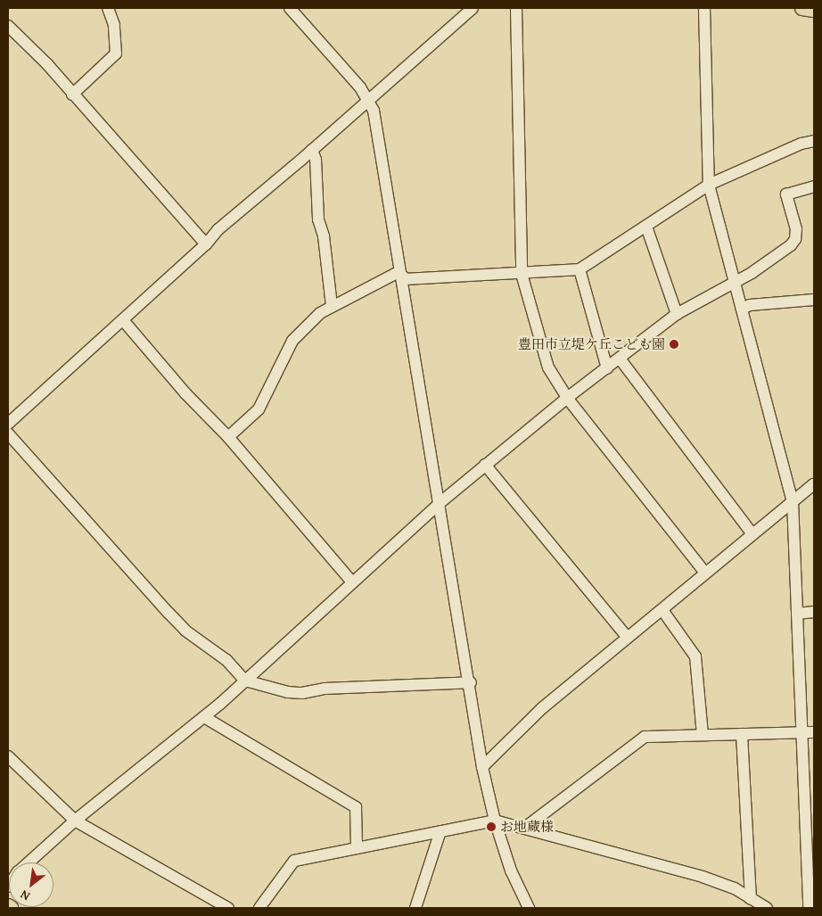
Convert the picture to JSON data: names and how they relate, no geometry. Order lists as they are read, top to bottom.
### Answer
{
  "places": ["豊田市立堤ケ丘こども園", "お地蔵様"],
  "north": "bottom left"
}
